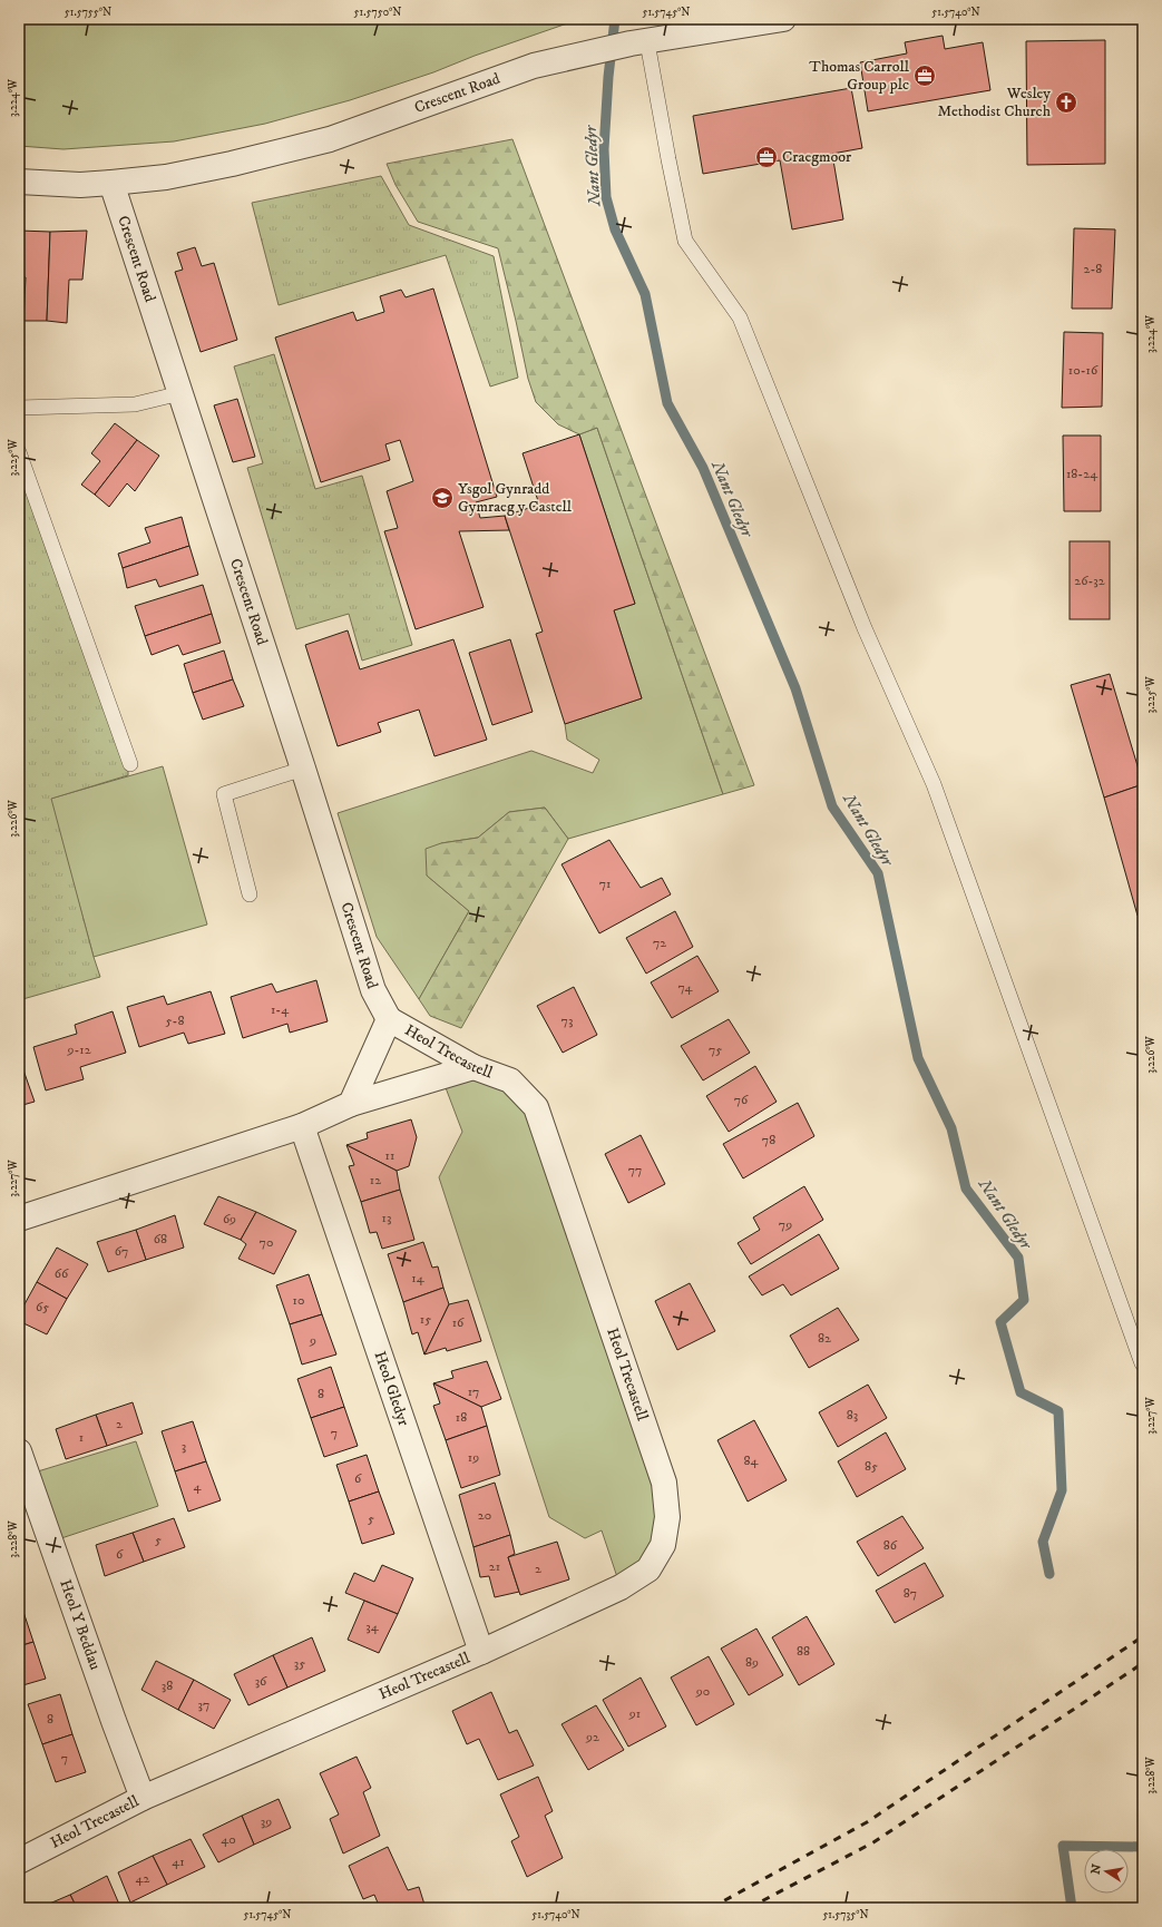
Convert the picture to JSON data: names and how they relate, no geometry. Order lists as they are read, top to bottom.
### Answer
{
  "streets": {
    "street": [
      "Crescent Road",
      "Heol Trecastell",
      "Heol Gledyr",
      "Heol Y Beddau"
    ]
  },
  "crossings": [
    ["Crescent Road", "Heol Trecastell"],
    ["Heol Trecastell", "Heol Gledyr"],
    ["Heol Trecastell", "Heol Y Beddau"]
  ],
  "water": ["Nant Gledyr"],
  "places": {
    "office": ["Thomas Carroll Group plc", "Craegmoor"],
    "church": ["Wesley Methodist Church"],
    "school or university": ["Ysgol Gynradd Gymraeg y Castell"]
  },
  "house_numbers": [
    "2-8",
    "10-16",
    "18-24",
    "26-32",
    "71",
    "72",
    "74",
    "1-4",
    "5-8",
    "73",
    "9-12",
    "75",
    "76",
    "78",
    "11",
    "77",
    "12",
    "13",
    "69",
    "79",
    "68",
    "70",
    "67",
    "66",
    "14",
    "10",
    "65",
    "15",
    "16",
    "82",
    "9",
    "17",
    "8",
    "83",
    "18",
    "2",
    "7",
    "1",
    "3",
    "19",
    "84",
    "85",
    "6",
    "4",
    "20",
    "5",
    "5",
    "86",
    "6",
    "21",
    "2",
    "87",
    "34",
    "88",
    "89",
    "35",
    "36",
    "38",
    "90",
    "37",
    "91",
    "8",
    "92",
    "7",
    "39",
    "40",
    "41",
    "42"
  ],
  "north": "left",
  "coordinates": [
    "51.5755°N",
    "51.5750°N",
    "51.5745°N",
    "51.5740°N",
    "3.224°W",
    "3.225°W",
    "3.226°W",
    "3.227°W",
    "3.228°W",
    "51.5735°N"
  ]
}
